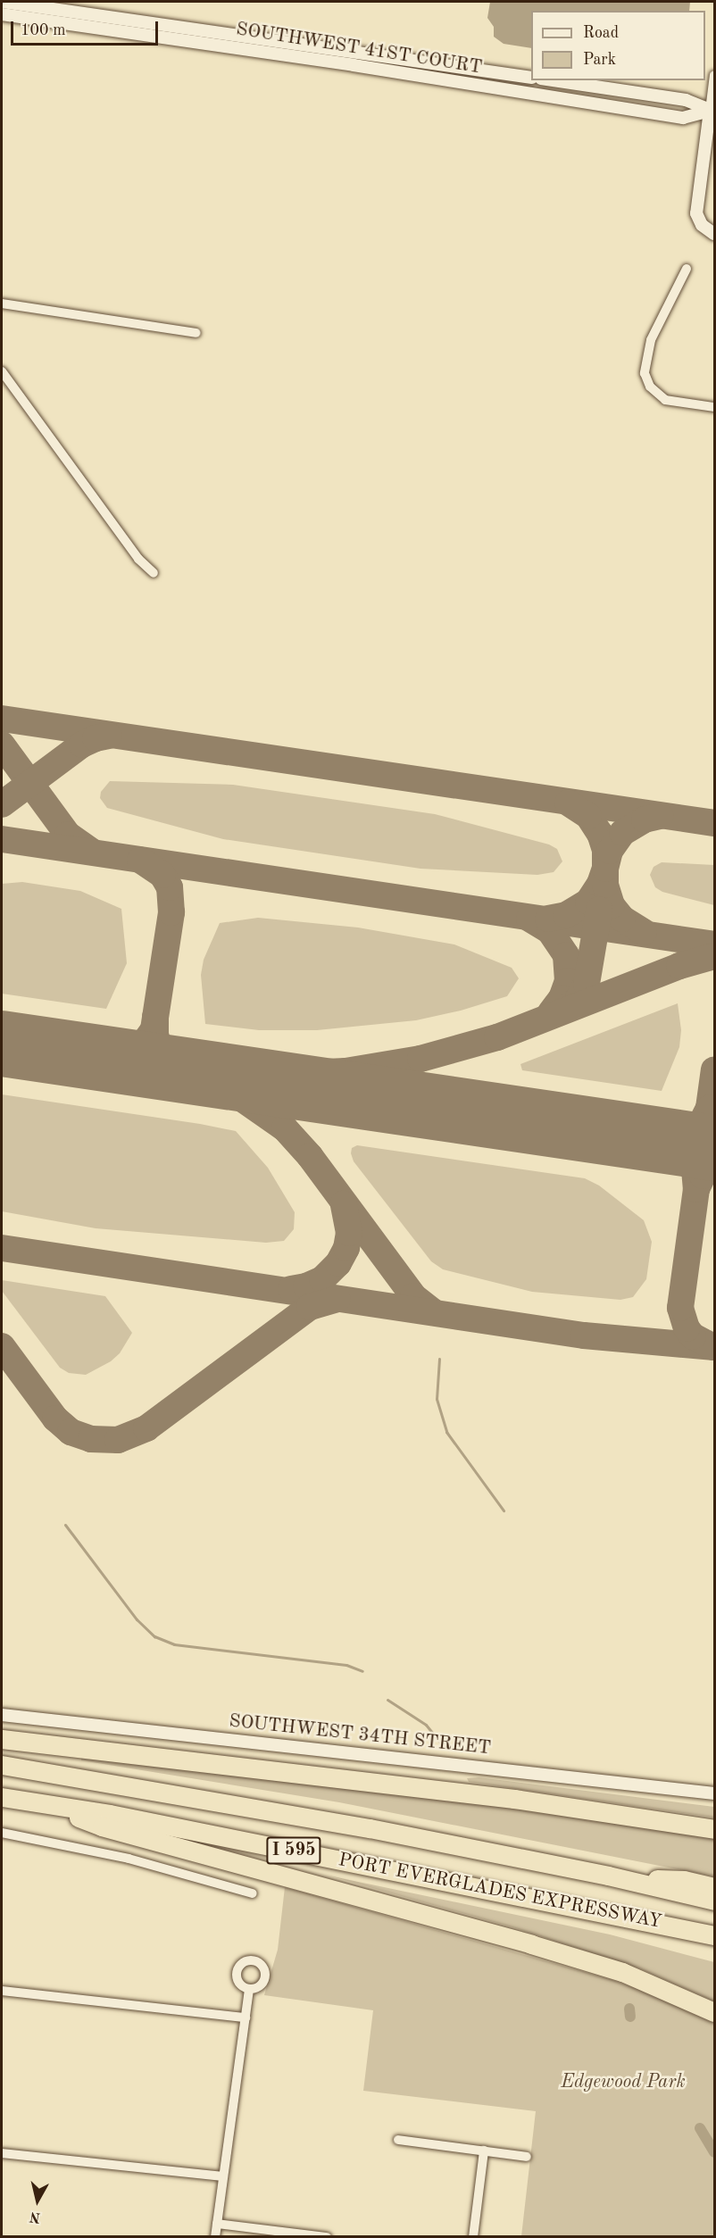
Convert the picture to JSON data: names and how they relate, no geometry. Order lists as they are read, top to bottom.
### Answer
{
  "streets": {
    "highway": ["I 595", "PORT EVERGLADES EXPRESSWAY"],
    "street": ["SOUTHWEST 41ST COURT", "SOUTHWEST 34TH STREET"]
  },
  "parks": ["Edgewood Park"],
  "legend": ["Road", "Park"],
  "scale_bar": "100 m",
  "north": "bottom"
}
